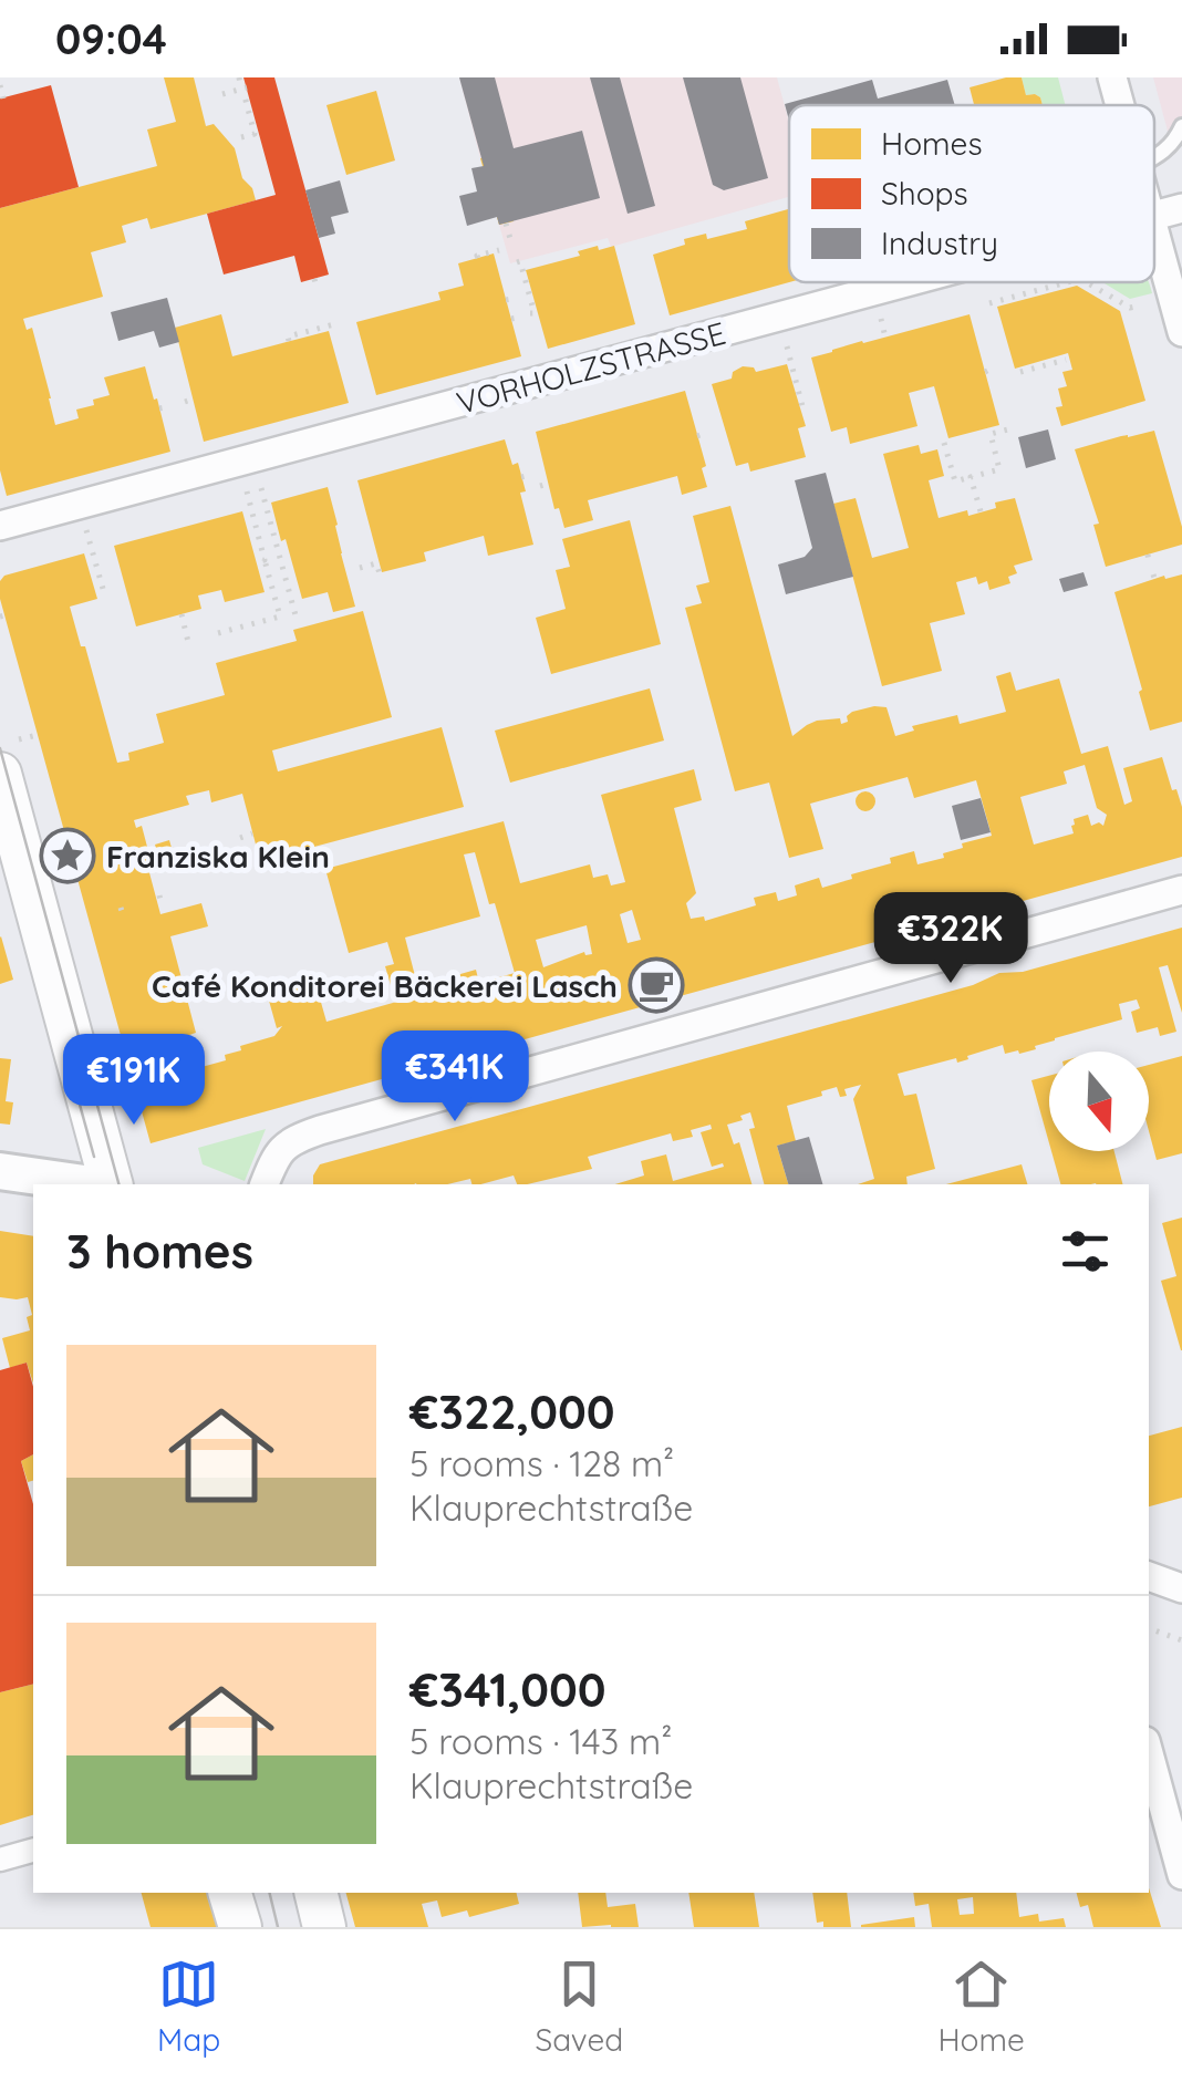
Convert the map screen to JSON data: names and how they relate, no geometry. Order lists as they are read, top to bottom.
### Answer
{
  "streets": {
    "street": ["VORHOLZSTRASSE"]
  },
  "places": {
    "place": ["Franziska Klein"],
    "cafe": ["Café Konditorei Bäckerei Lasch"]
  },
  "legend": ["Homes", "Shops", "Industry"],
  "north": "bottom",
  "page": {
    "status": "09:04",
    "price": ["€322K", "€341K", "€191K"],
    "heading": "3 homes",
    "list": [
      {
        "name": "€322,000",
        "note": "5 rooms · 128 m² · Klauprechtstraße"
      },
      {
        "name": "€341,000",
        "note": "5 rooms · 143 m² · Klauprechtstraße"
      }
    ],
    "tabs": ["Map", "Saved", "Home"]
  }
}
